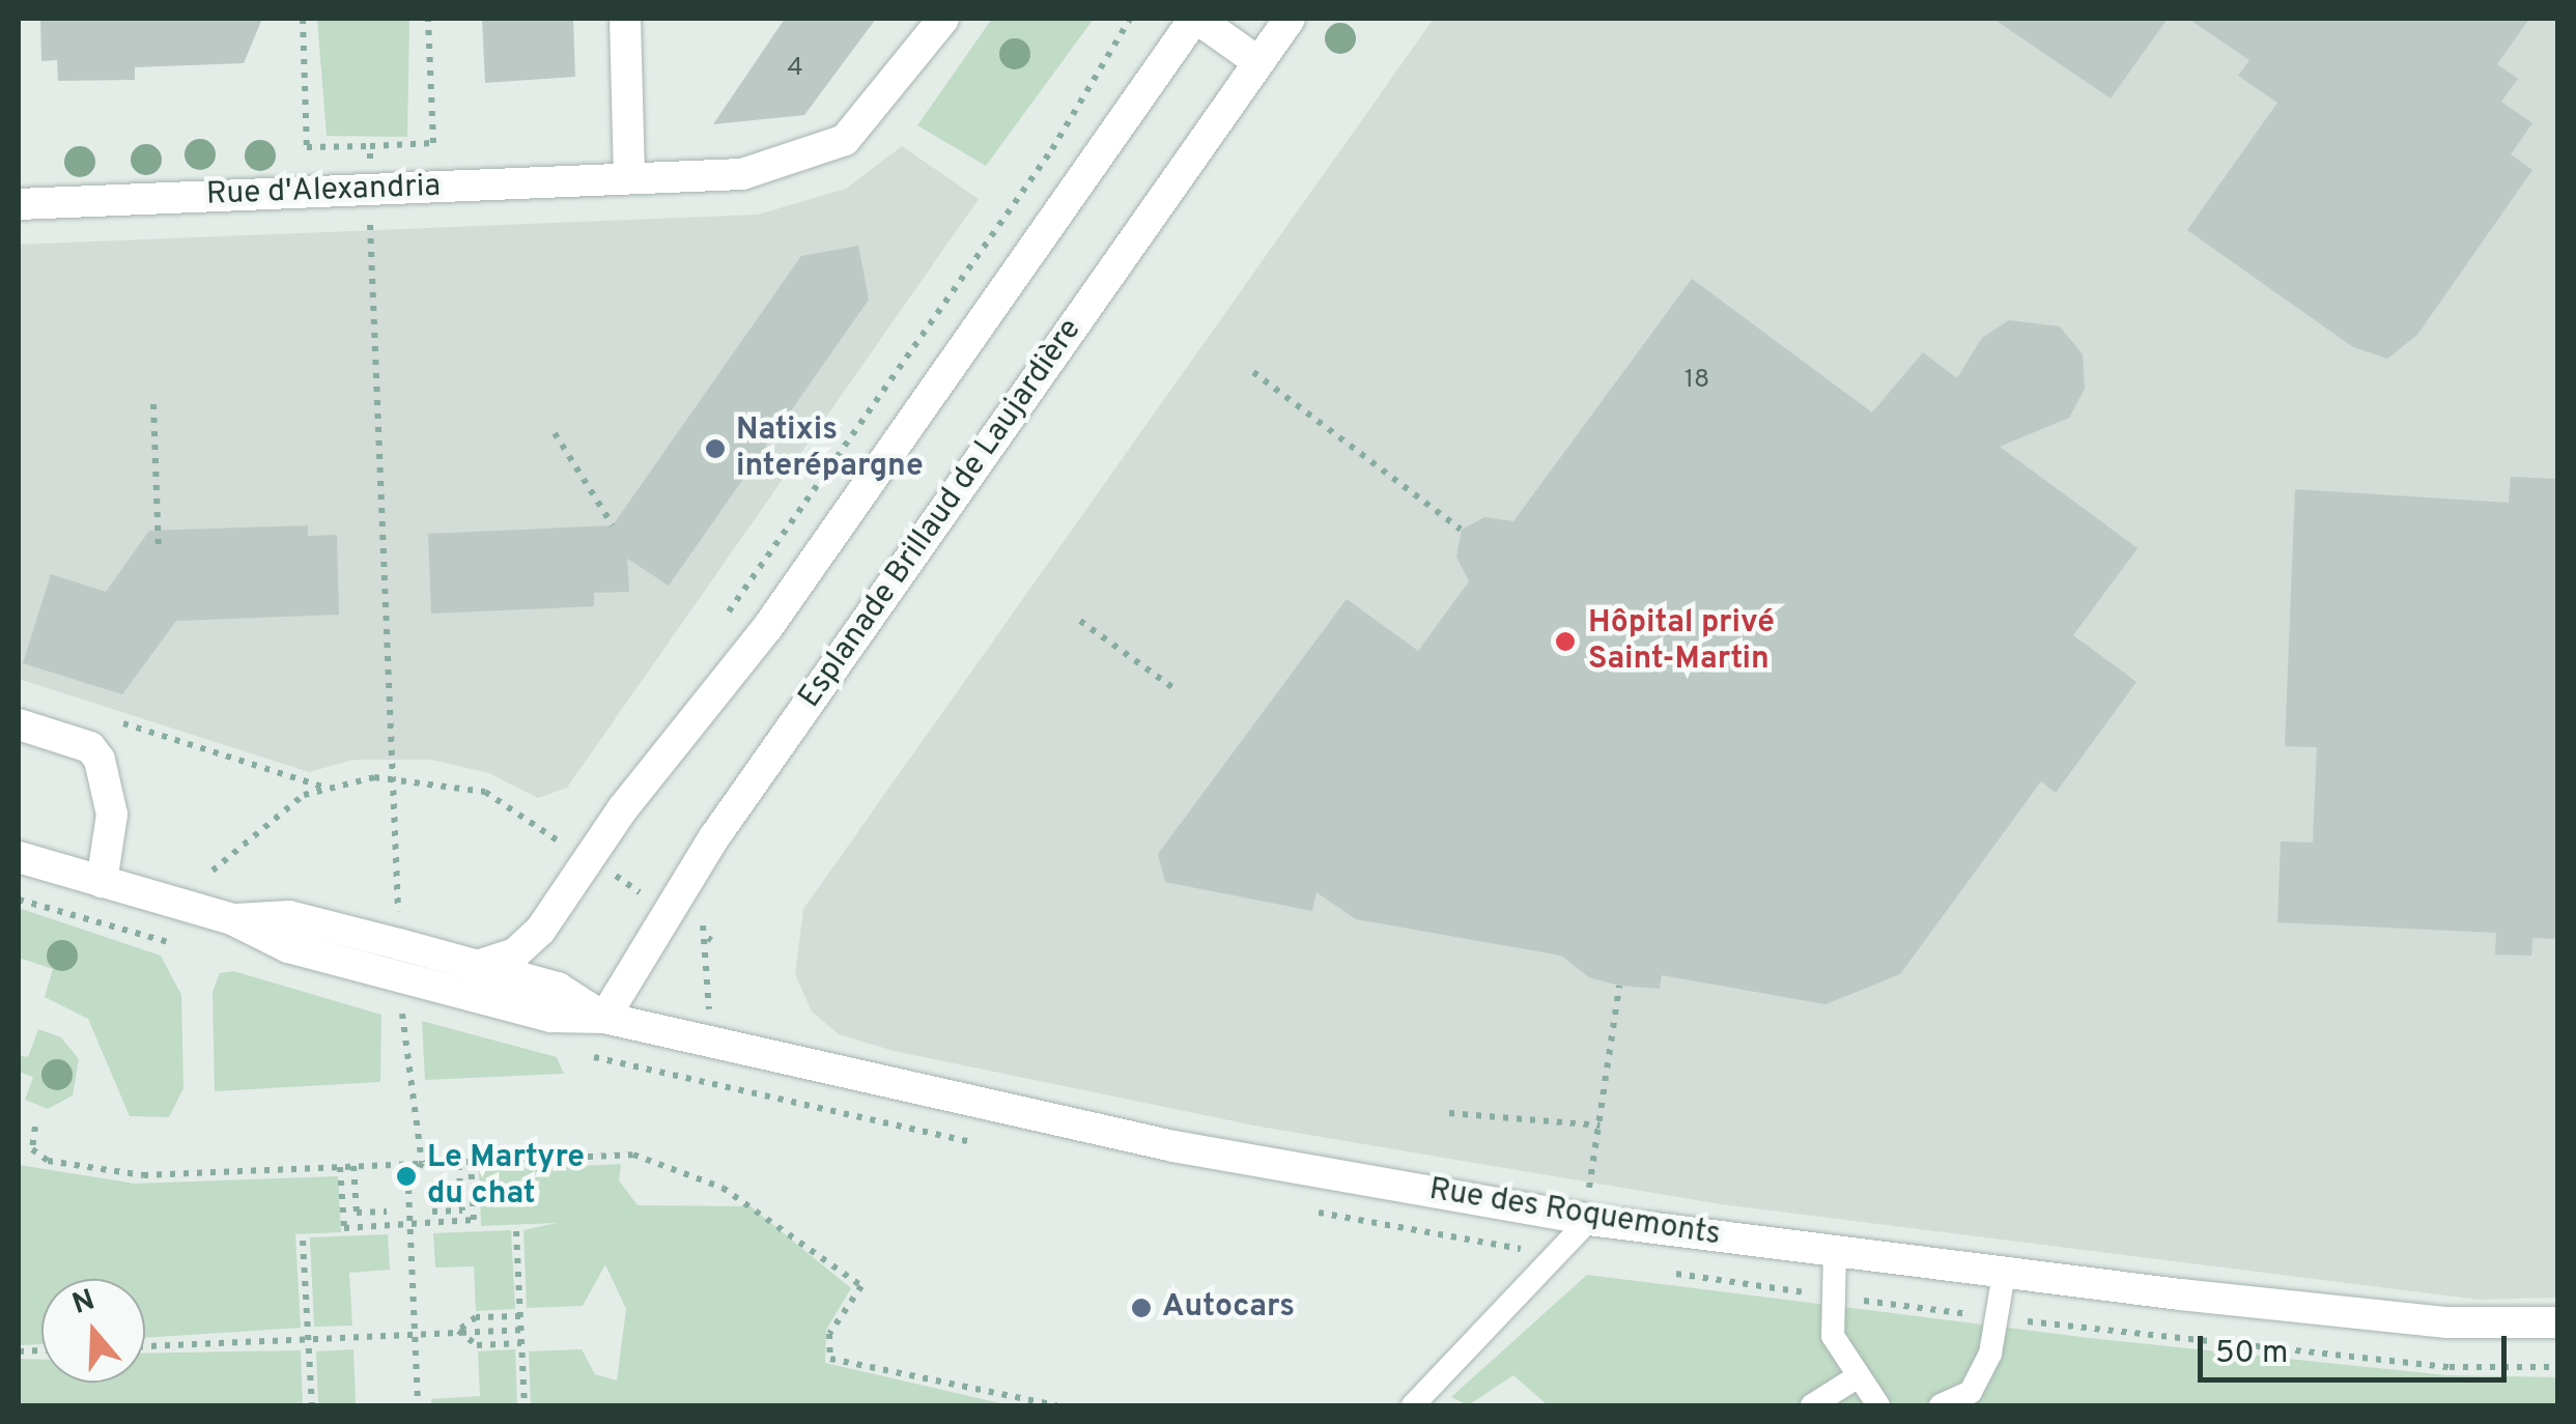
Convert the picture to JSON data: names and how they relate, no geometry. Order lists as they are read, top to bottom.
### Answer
{
  "streets": {
    "street": ["Rue d'Alexandria", "Esplanade Brillaud de Laujardière", "Rue des Roquemonts"]
  },
  "crossings": [
    ["Esplanade Brillaud de Laujardière", "Rue des Roquemonts"]
  ],
  "places": [
    "Natixis interépargne",
    "Hôpital privé Saint-Martin",
    "Le Martyre du chat",
    "Autocars"
  ],
  "house_numbers": ["4", "18"],
  "scale_bar": "50 m",
  "north": "top"
}
